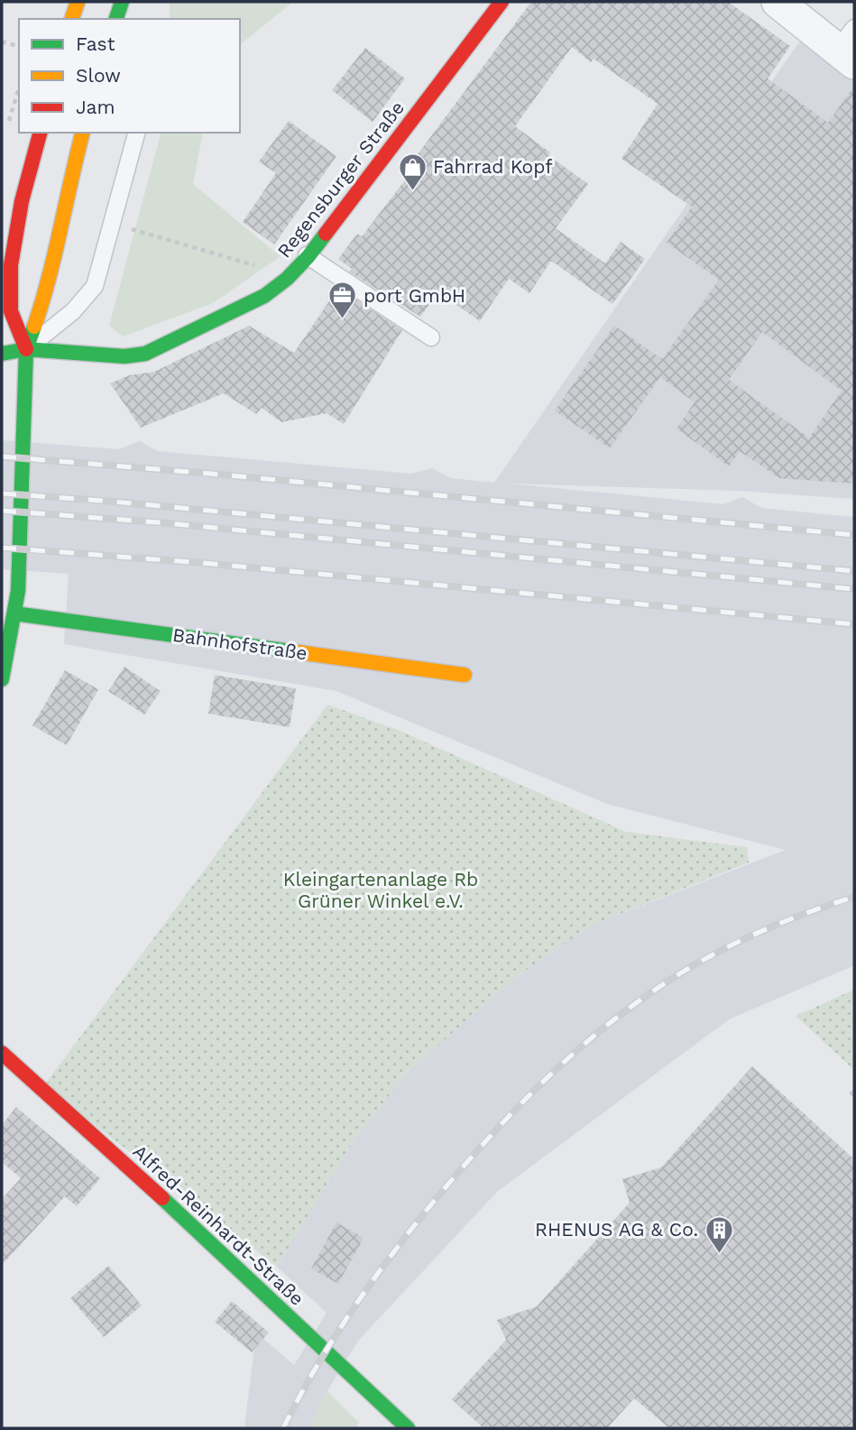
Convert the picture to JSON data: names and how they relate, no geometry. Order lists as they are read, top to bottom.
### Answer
{
  "streets": {
    "street": ["Regensburger Straße", "Bahnhofstraße", "Alfred-Reinhardt-Straße"]
  },
  "parks": ["Kleingartenanlage Rb Grüner Winkel e.V."],
  "places": {
    "shop": ["Fahrrad Kopf"],
    "office": ["port GmbH"],
    "building": ["RHENUS AG & Co."]
  },
  "legend": ["Fast", "Slow", "Jam"]
}
